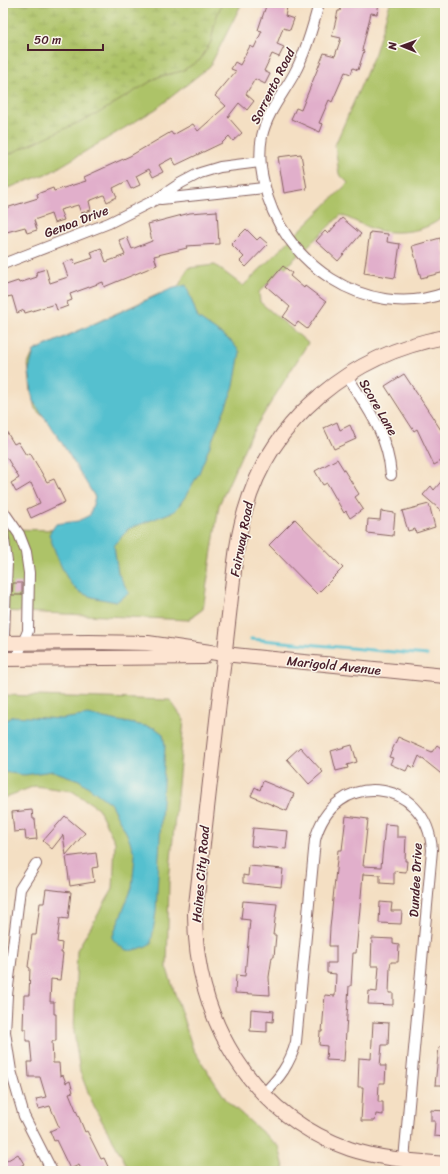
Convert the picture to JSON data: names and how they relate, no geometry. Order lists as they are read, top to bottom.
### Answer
{
  "streets": {
    "street": [
      "Sorrento Road",
      "Genoa Drive",
      "Score Lane",
      "Fairway Road",
      "Marigold Avenue",
      "Haines City Road",
      "Dundee Drive"
    ]
  },
  "crossings": [
    ["Sorrento Road", "Genoa Drive"],
    ["Score Lane", "Fairway Road"],
    ["Fairway Road", "Marigold Avenue"],
    ["Fairway Road", "Haines City Road"],
    ["Marigold Avenue", "Haines City Road"],
    ["Haines City Road", "Dundee Drive"]
  ],
  "scale_bar": "50 m",
  "north": "left"
}
